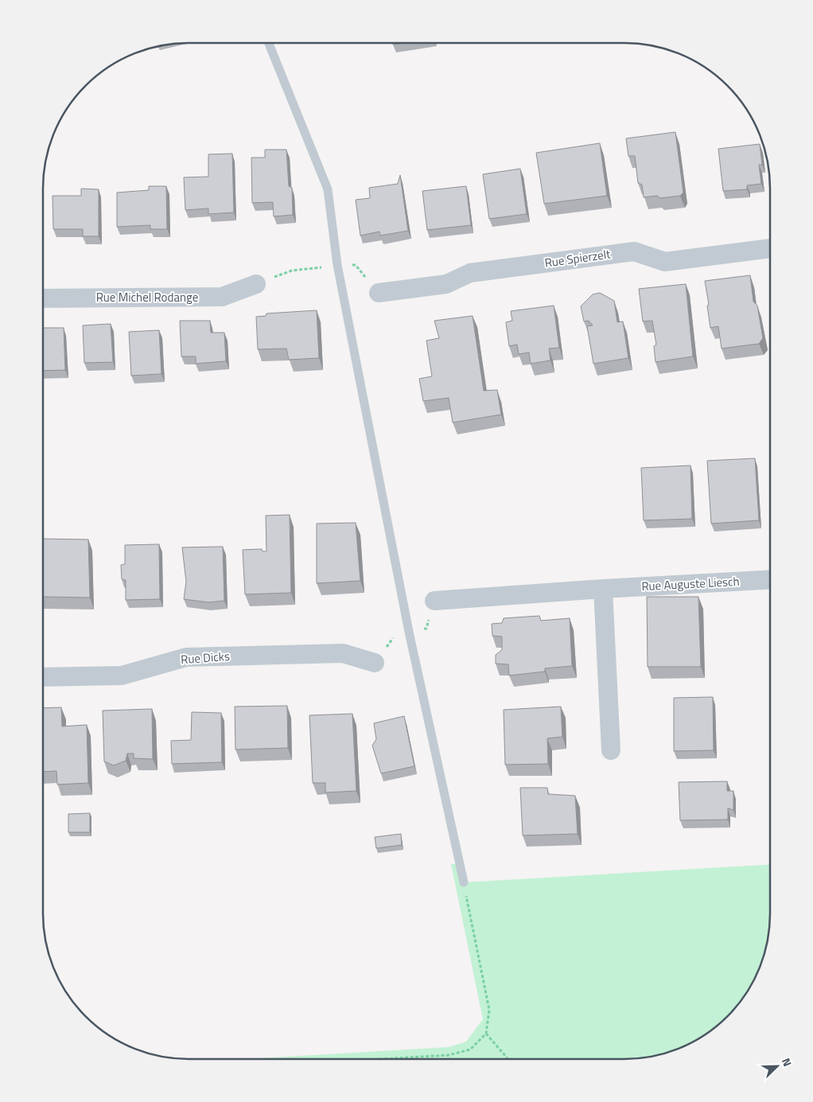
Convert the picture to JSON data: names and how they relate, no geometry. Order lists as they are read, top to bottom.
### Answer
{
  "streets": {
    "street": [
      "Rue Spierzelt",
      "Rue Michel Rodange",
      "Rue Auguste Liesch",
      "Rue Dicks"
    ]
  },
  "north": "top right"
}
